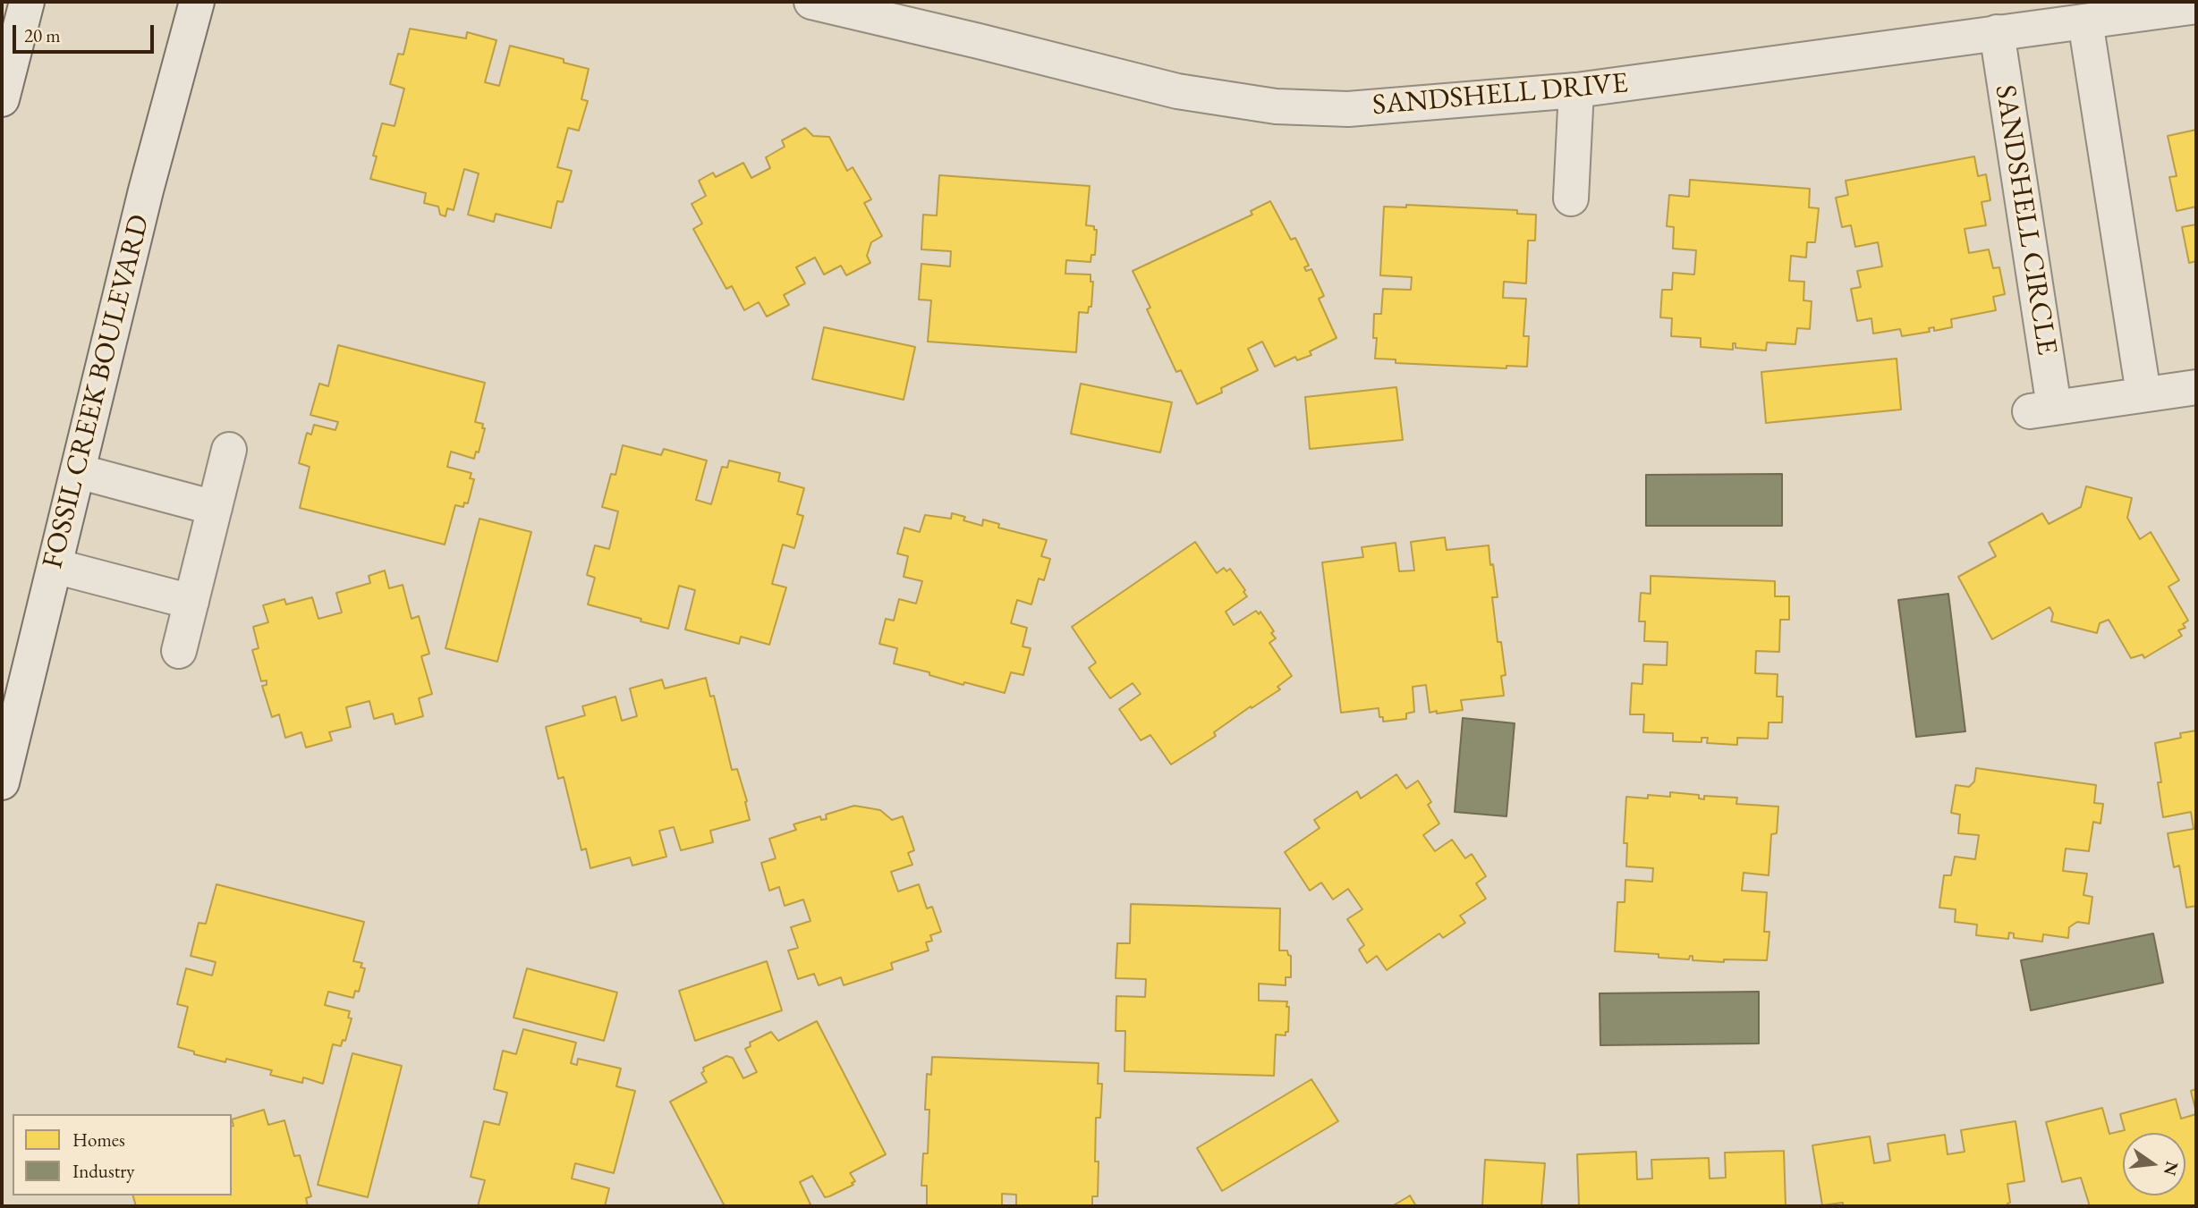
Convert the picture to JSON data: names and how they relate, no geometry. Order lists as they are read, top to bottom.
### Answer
{
  "streets": {
    "street": ["SANDSHELL DRIVE", "SANDSHELL CIRCLE", "FOSSIL CREEK BOULEVARD"]
  },
  "crossings": [
    ["SANDSHELL DRIVE", "SANDSHELL CIRCLE"]
  ],
  "legend": ["Homes", "Industry"],
  "scale_bar": "20 m",
  "north": "right"
}
